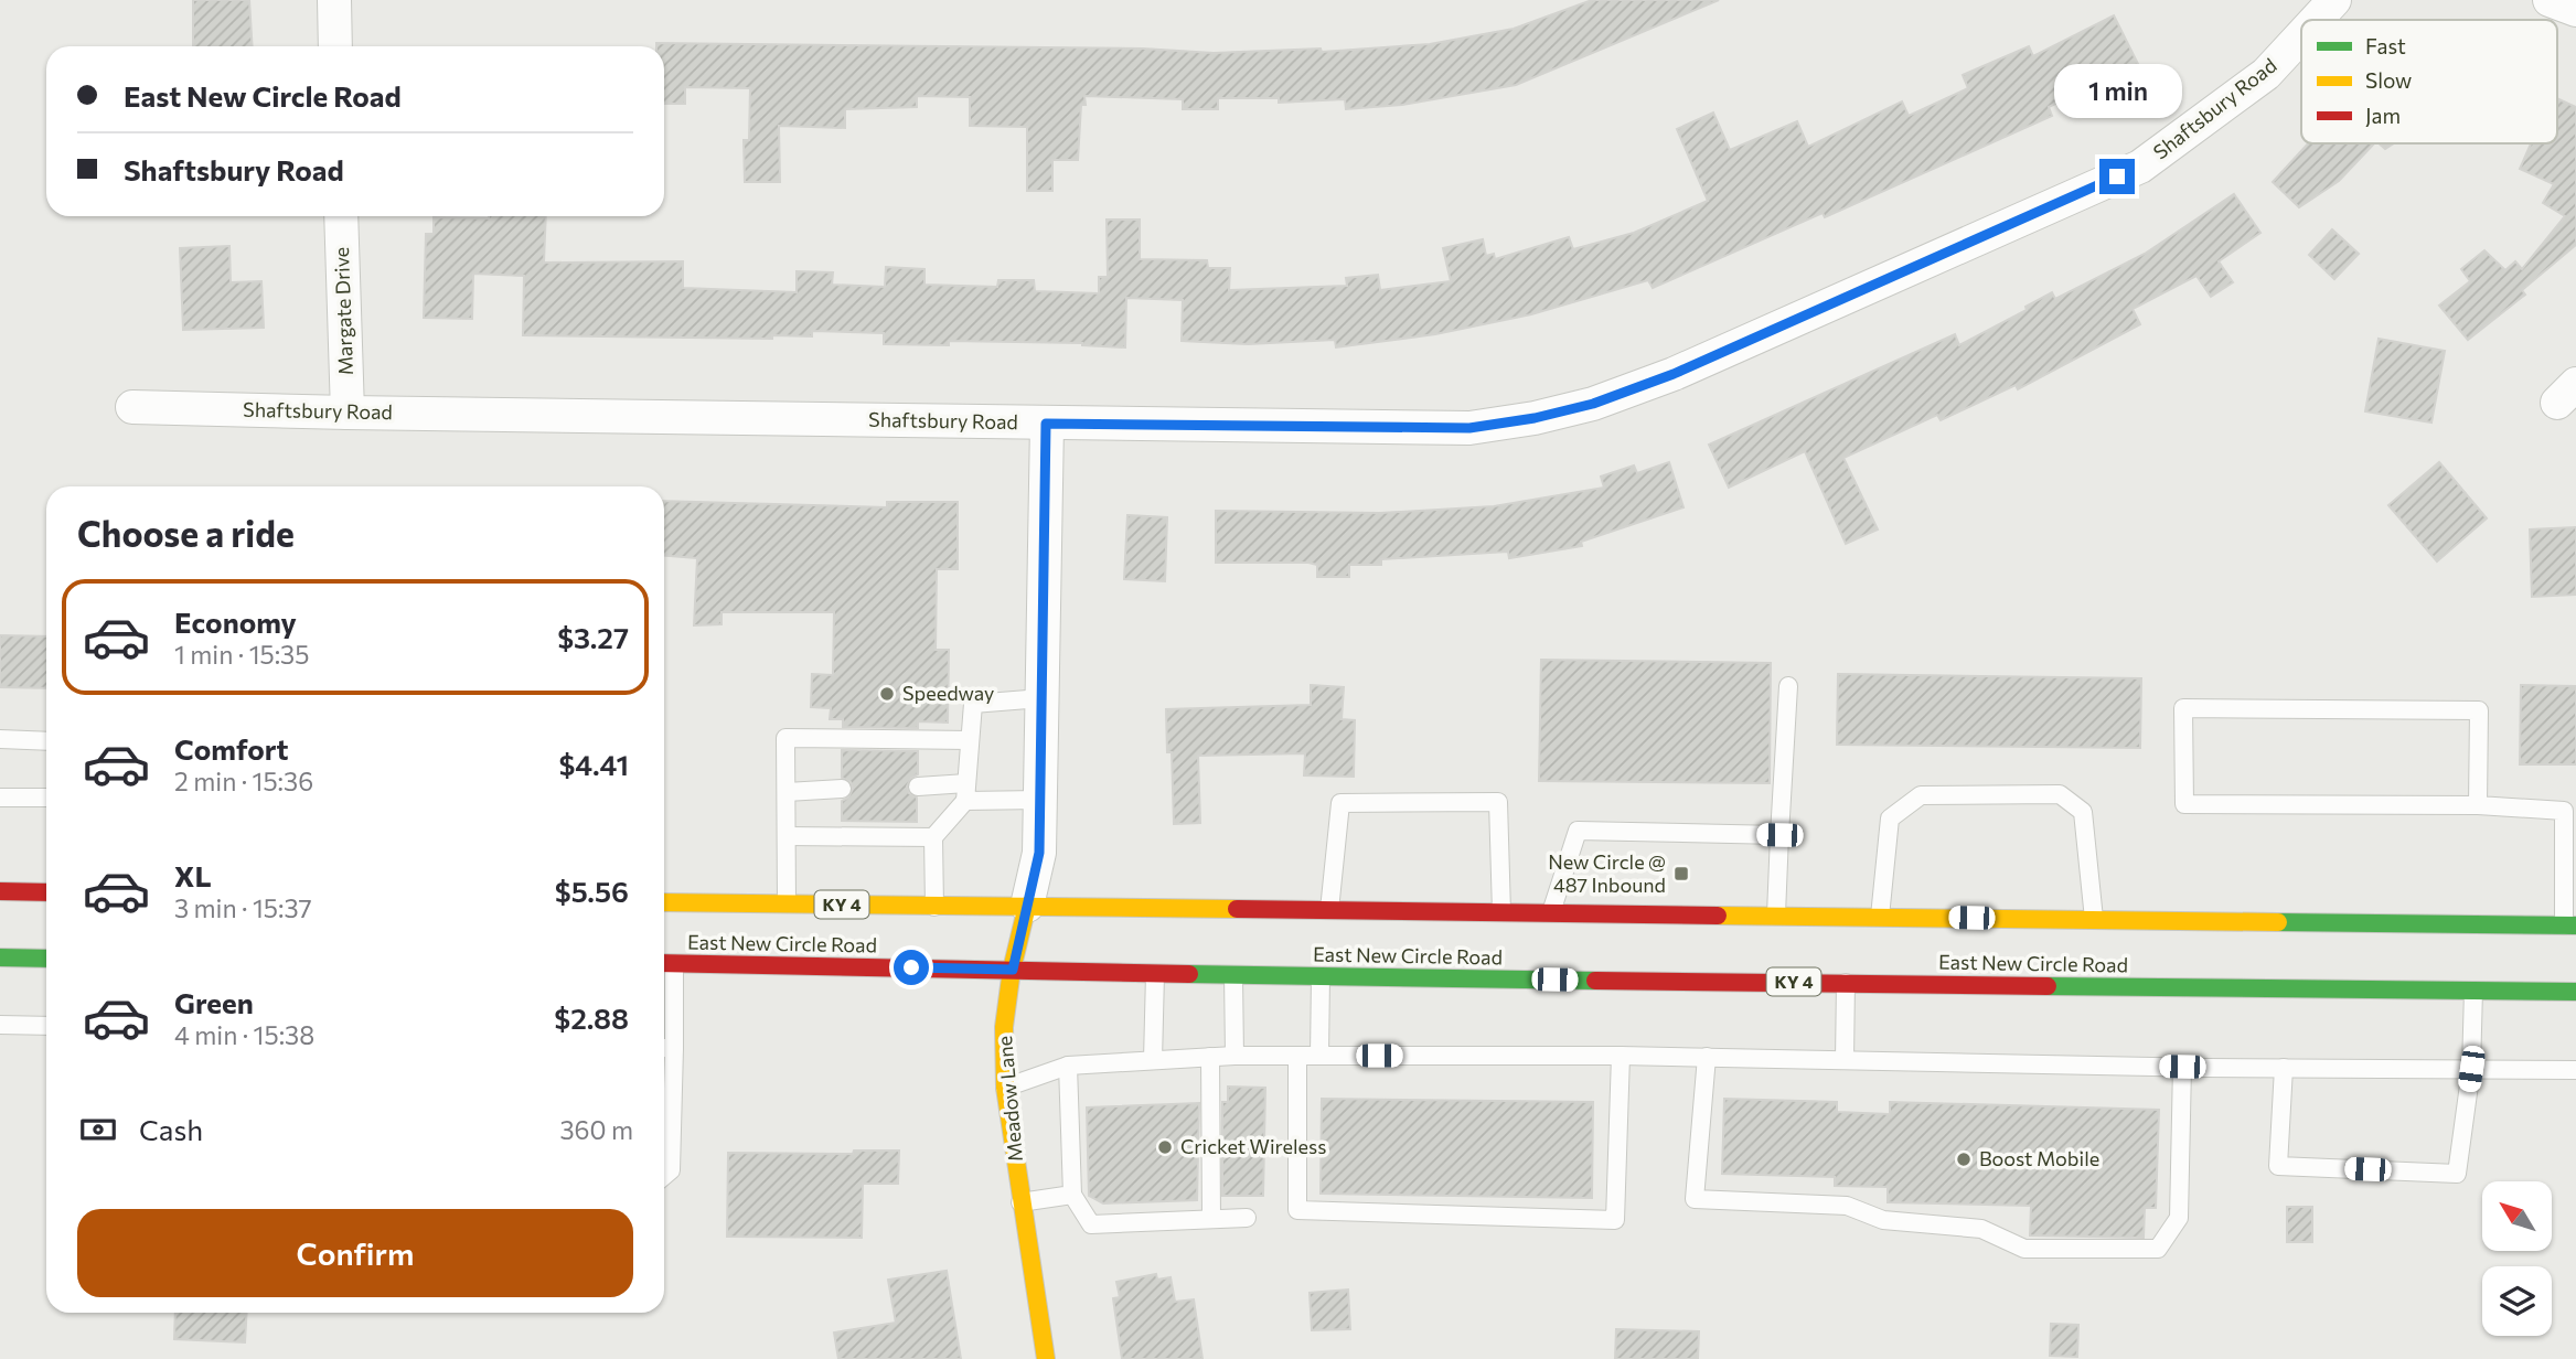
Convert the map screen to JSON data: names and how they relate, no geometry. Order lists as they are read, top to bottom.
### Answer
{
  "streets": {
    "main road": ["KY 4", "East New Circle Road", "Meadow Lane"],
    "street": ["Shaftsbury Road", "Margate Drive"]
  },
  "crossings": [
    ["Shaftsbury Road", "Margate Drive"],
    ["Shaftsbury Road", "Meadow Lane"],
    ["East New Circle Road", "Meadow Lane"]
  ],
  "places": {
    "other": ["Speedway", "Cricket Wireless", "Boost Mobile"],
    "transit": ["New Circle @ 487 Inbound"]
  },
  "legend": ["Fast", "Slow", "Jam"],
  "north": "top left",
  "page": {
    "banner": ["East New Circle Road", "Shaftsbury Road"],
    "bubble": "1 min",
    "heading": "Choose a ride",
    "list": [
      {
        "name": "Economy",
        "note": "1 min · 15:35",
        "value": "$3.27"
      },
      {
        "name": "Comfort",
        "note": "2 min · 15:36",
        "value": "$4.41"
      },
      {
        "name": "XL",
        "note": "3 min · 15:37",
        "value": "$5.56"
      },
      {
        "name": "Green",
        "note": "4 min · 15:38",
        "value": "$2.88"
      }
    ],
    "pay": ["Cash", "360 m"],
    "buttons": "Confirm"
  }
}
